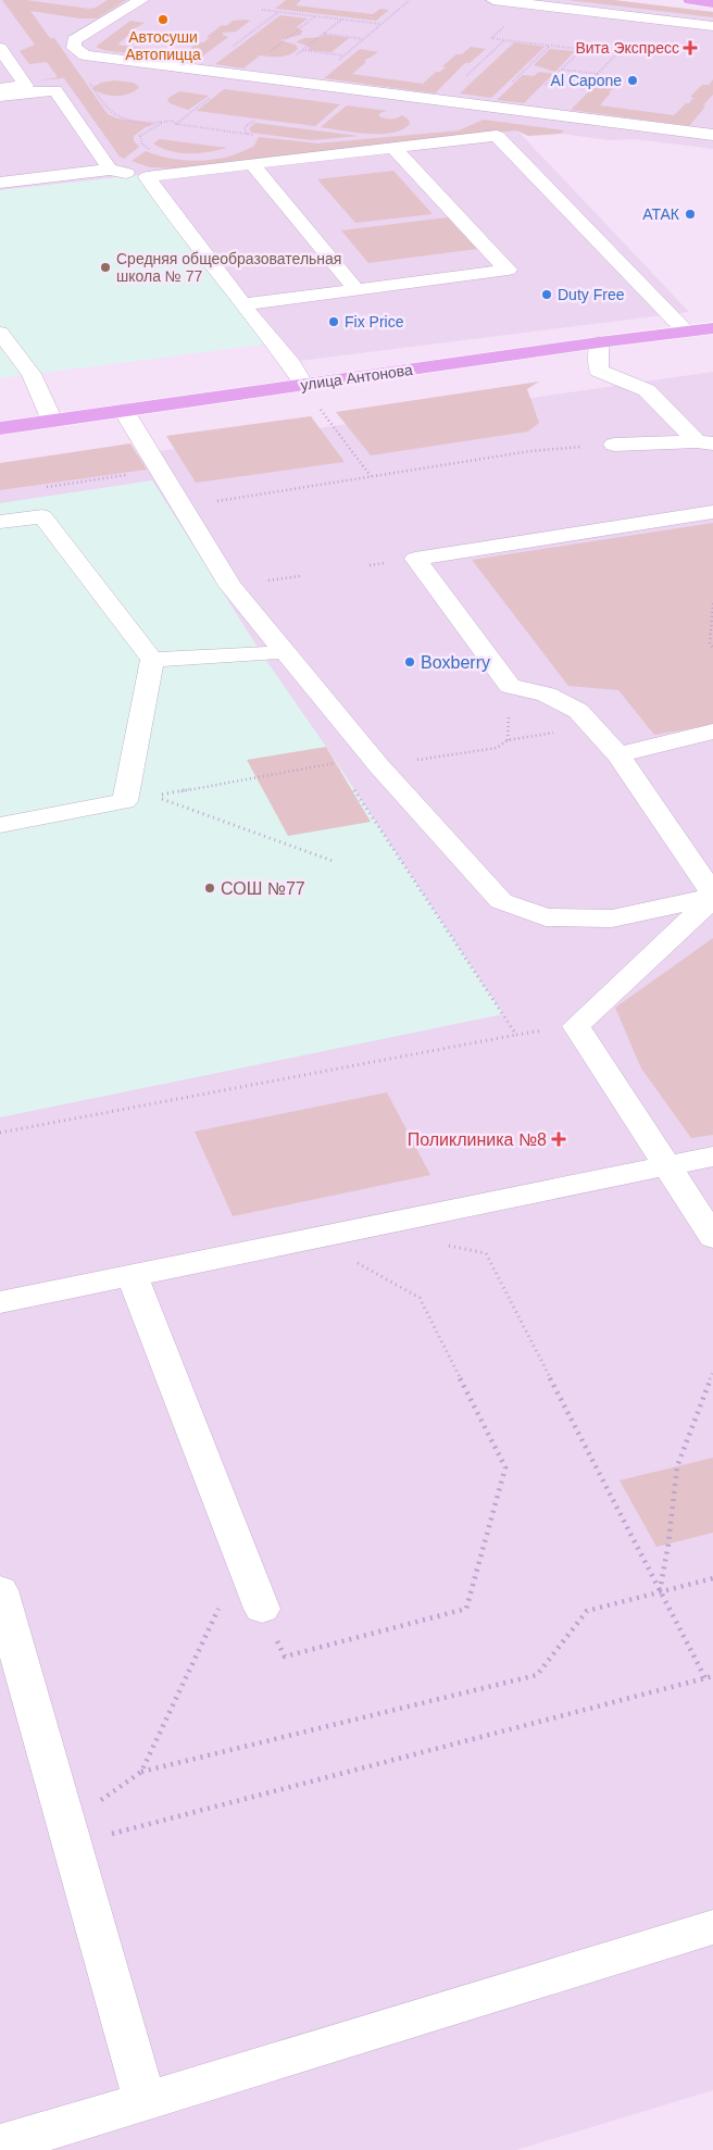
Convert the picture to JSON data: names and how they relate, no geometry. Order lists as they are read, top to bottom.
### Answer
{
  "streets": {
    "main road": ["улица Антонова"]
  },
  "places": {
    "other": [
      "Автосуши Автопицца",
      "Al Capone",
      "АТАК",
      "Средняя общеобразовательная школа № 77",
      "Duty Free",
      "Fix Price",
      "Boxberry",
      "СОШ №77"
    ],
    "health": ["Вита Экспресс", "Поликлиника №8"]
  }
}
